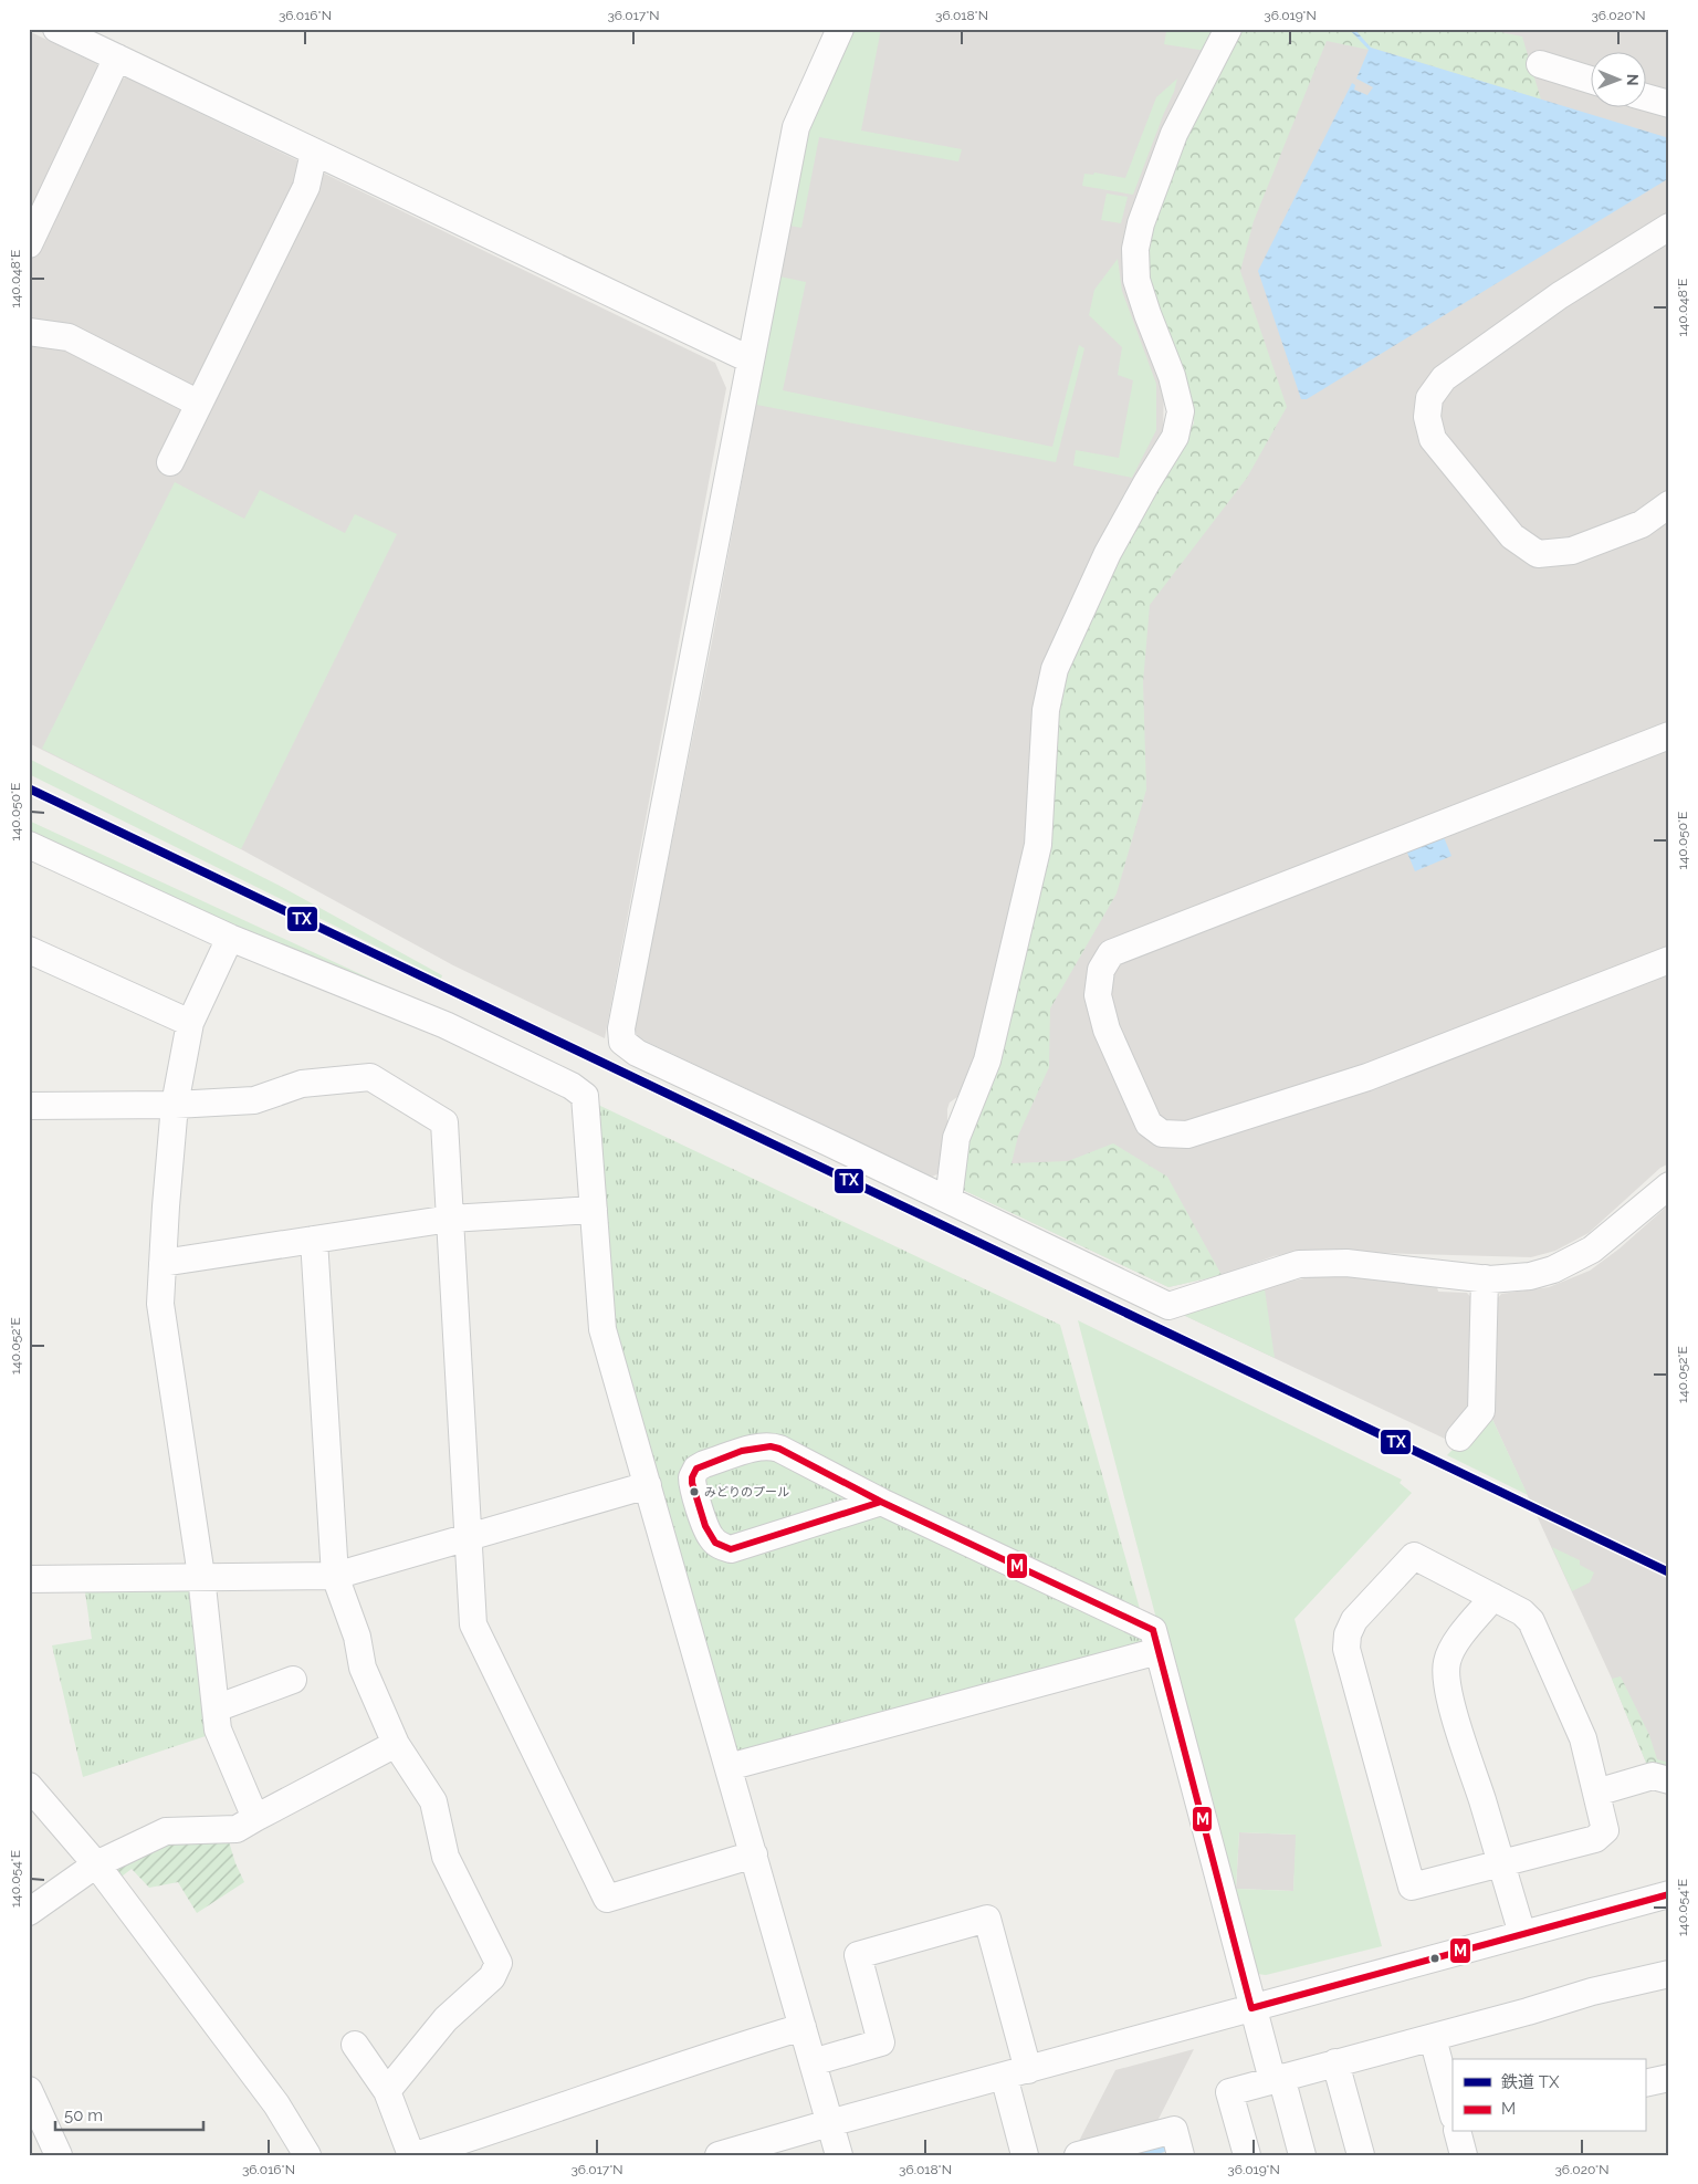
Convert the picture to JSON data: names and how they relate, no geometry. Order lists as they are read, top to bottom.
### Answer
{
  "places": ["みどりのプール"],
  "lines": ["rail line TX", "transit line M"],
  "legend": ["鉄道 TX", "M"],
  "scale_bar": "50 m",
  "north": "right",
  "coordinates": [
    "36.016°N",
    "36.017°N",
    "36.018°N",
    "36.019°N",
    "36.020°N",
    "140.048°E",
    "140.050°E",
    "140.052°E",
    "140.054°E"
  ]
}
